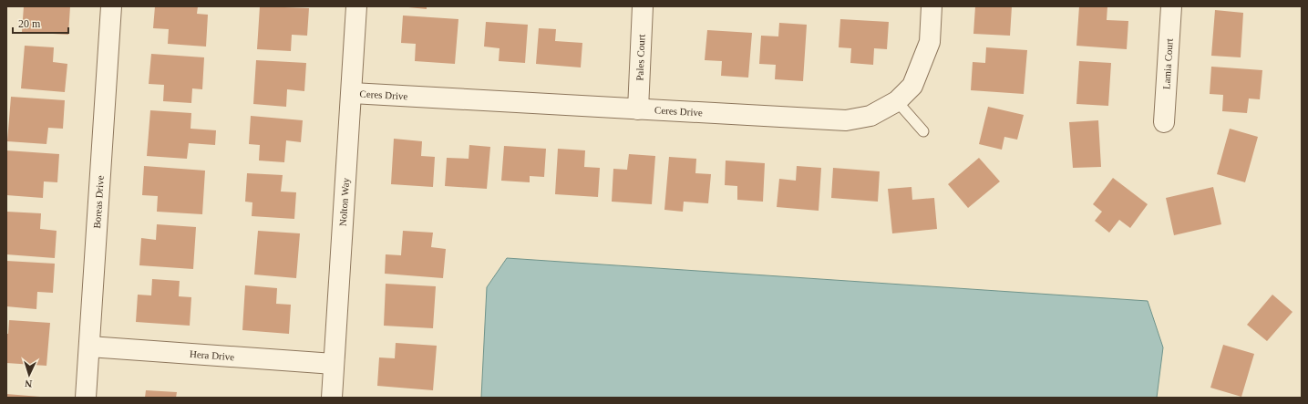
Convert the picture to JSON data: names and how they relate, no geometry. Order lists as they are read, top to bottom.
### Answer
{
  "streets": {
    "street": [
      "Pales Court",
      "Lamia Court",
      "Ceres Drive",
      "Boreas Drive",
      "Nolton Way",
      "Hera Drive"
    ]
  },
  "crossings": [
    ["Pales Court", "Ceres Drive"],
    ["Ceres Drive", "Nolton Way"],
    ["Boreas Drive", "Hera Drive"],
    ["Nolton Way", "Hera Drive"]
  ],
  "scale_bar": "20 m",
  "north": "bottom"
}
